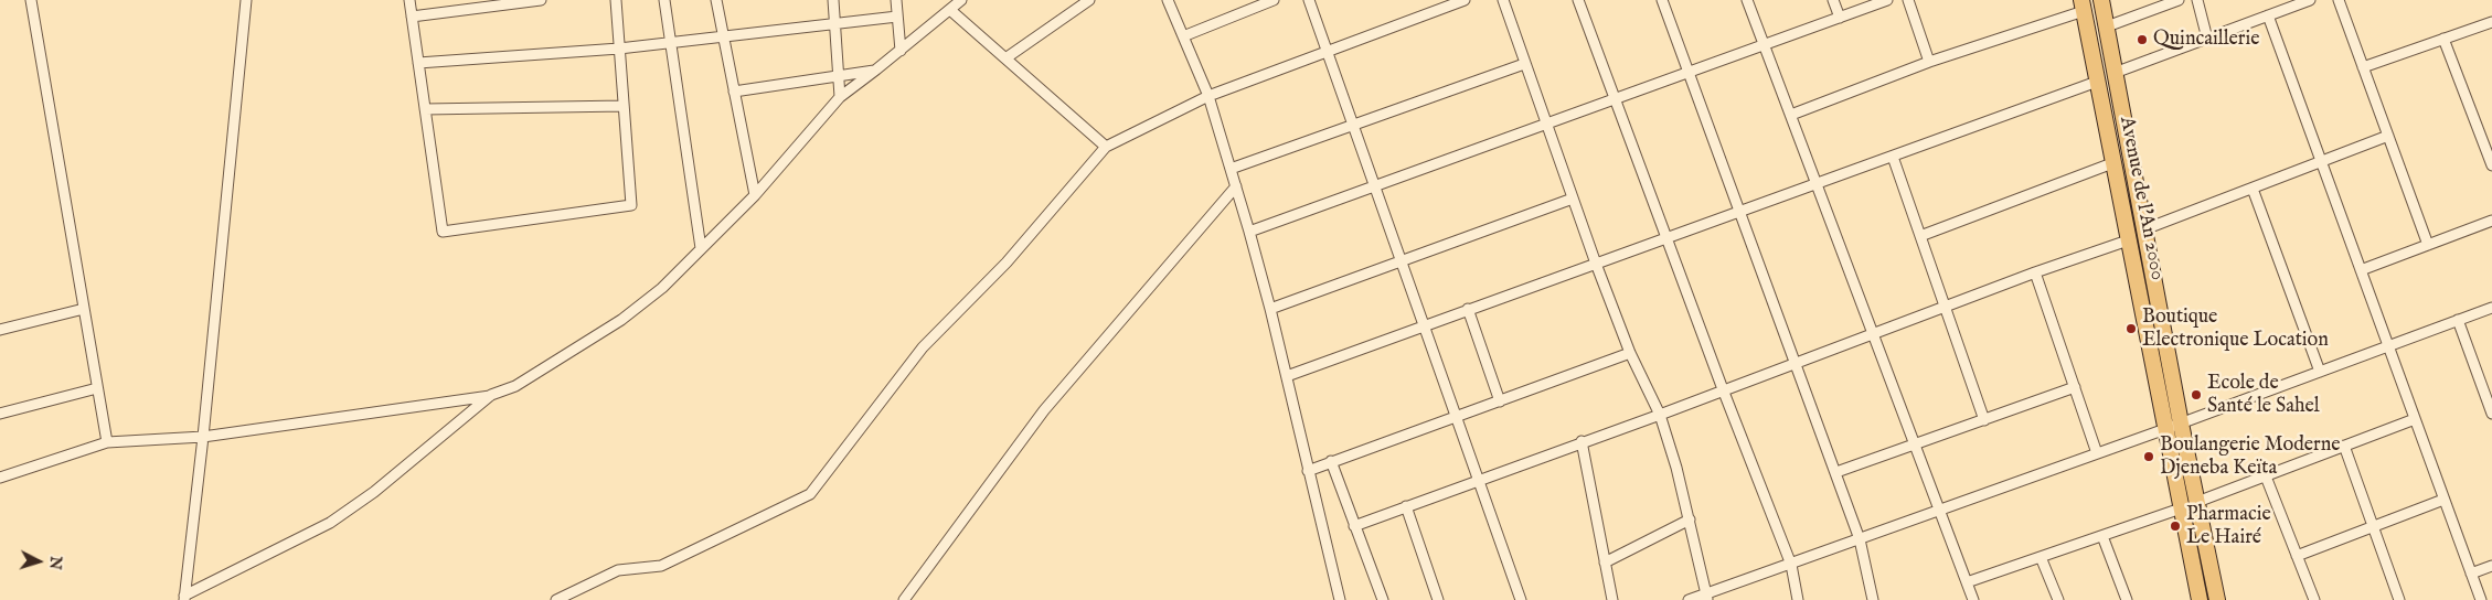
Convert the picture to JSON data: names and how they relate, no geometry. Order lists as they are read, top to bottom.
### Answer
{
  "streets": {
    "main road": ["Avenue de l'An 2000"]
  },
  "places": [
    "Quincaillerie",
    "Boutique Electronique Location",
    "Ecole de Santé le Sahel",
    "Boulangerie Moderne Djeneba Keïta",
    "Pharmacie Le Hairé"
  ],
  "north": "right"
}
